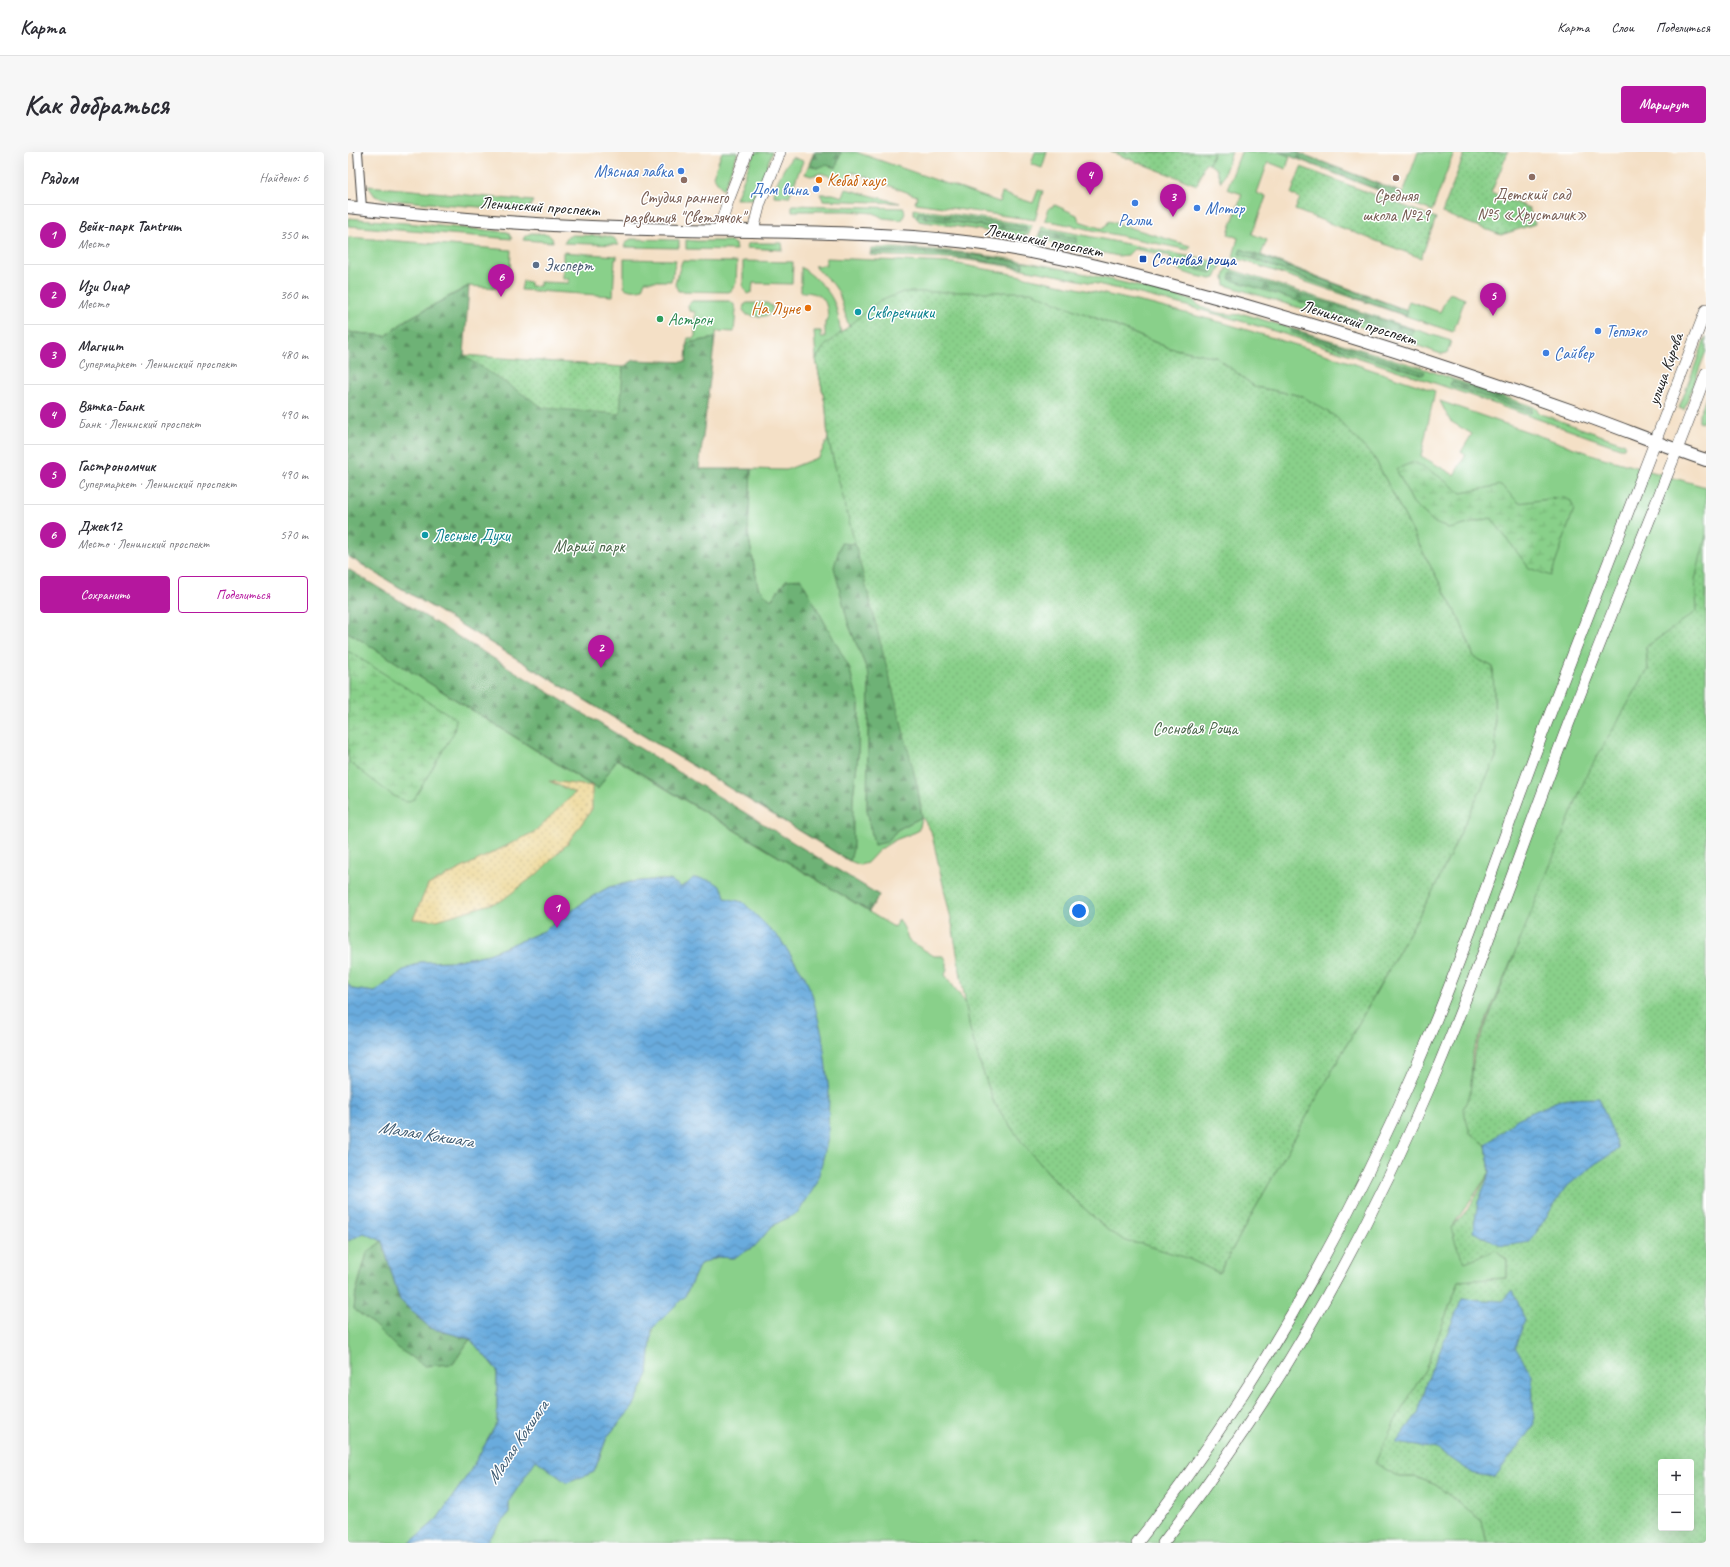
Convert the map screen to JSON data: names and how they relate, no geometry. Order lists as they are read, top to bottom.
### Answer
{
  "streets": {
    "main road": ["Ленинский проспект", "улица Кирова"]
  },
  "crossings": [
    ["Ленинский проспект", "улица Кирова"]
  ],
  "water": ["Малая Кокшага"],
  "parks": ["Марий парк", "Сосновая Роща"],
  "places": {
    "other": [
      "Мясная лавка",
      "Детский сад №5 «Хрусталик»",
      "Средняя школа №29",
      "Студия раннего развития \"Светлячок\"",
      "Кебаб хаус",
      "Дом вина",
      "Ралли",
      "Мотор",
      "Эксперт",
      "На Луне",
      "Скворечники",
      "Астрон",
      "Теплэко",
      "Сайвер",
      "Лесные Духи"
    ],
    "transit": ["Сосновая роща"]
  },
  "page": {
    "header": "Карта",
    "nav": ["Карта", "Слои", "Поделиться"],
    "buttons": [
      "Маршрут",
      ["Сохранить", "Поделиться"]
    ],
    "title": "Как добраться",
    "heading": ["Рядом", "Найдено: 6"],
    "pins": [
      "4",
      "3",
      "6",
      "5",
      "2",
      "1"
    ],
    "list": [
      {
        "mark": "1",
        "name": "Вейк-парк Tantrum",
        "note": "Место",
        "value": "350 m"
      },
      {
        "mark": "2",
        "name": "Изи Онар",
        "note": "Место",
        "value": "360 m"
      },
      {
        "mark": "3",
        "name": "Магнит",
        "note": "Супермаркет · Ленинский проспект",
        "value": "480 m"
      },
      {
        "mark": "4",
        "name": "Вятка-Банк",
        "note": "Банк · Ленинский проспект",
        "value": "490 m"
      },
      {
        "mark": "5",
        "name": "Гастрономчик",
        "note": "Супермаркет · Ленинский проспект",
        "value": "490 m"
      },
      {
        "mark": "6",
        "name": "Джек12",
        "note": "Место · Ленинский проспект",
        "value": "570 m"
      }
    ],
    "map_buttons": ["+", "−"]
  }
}
